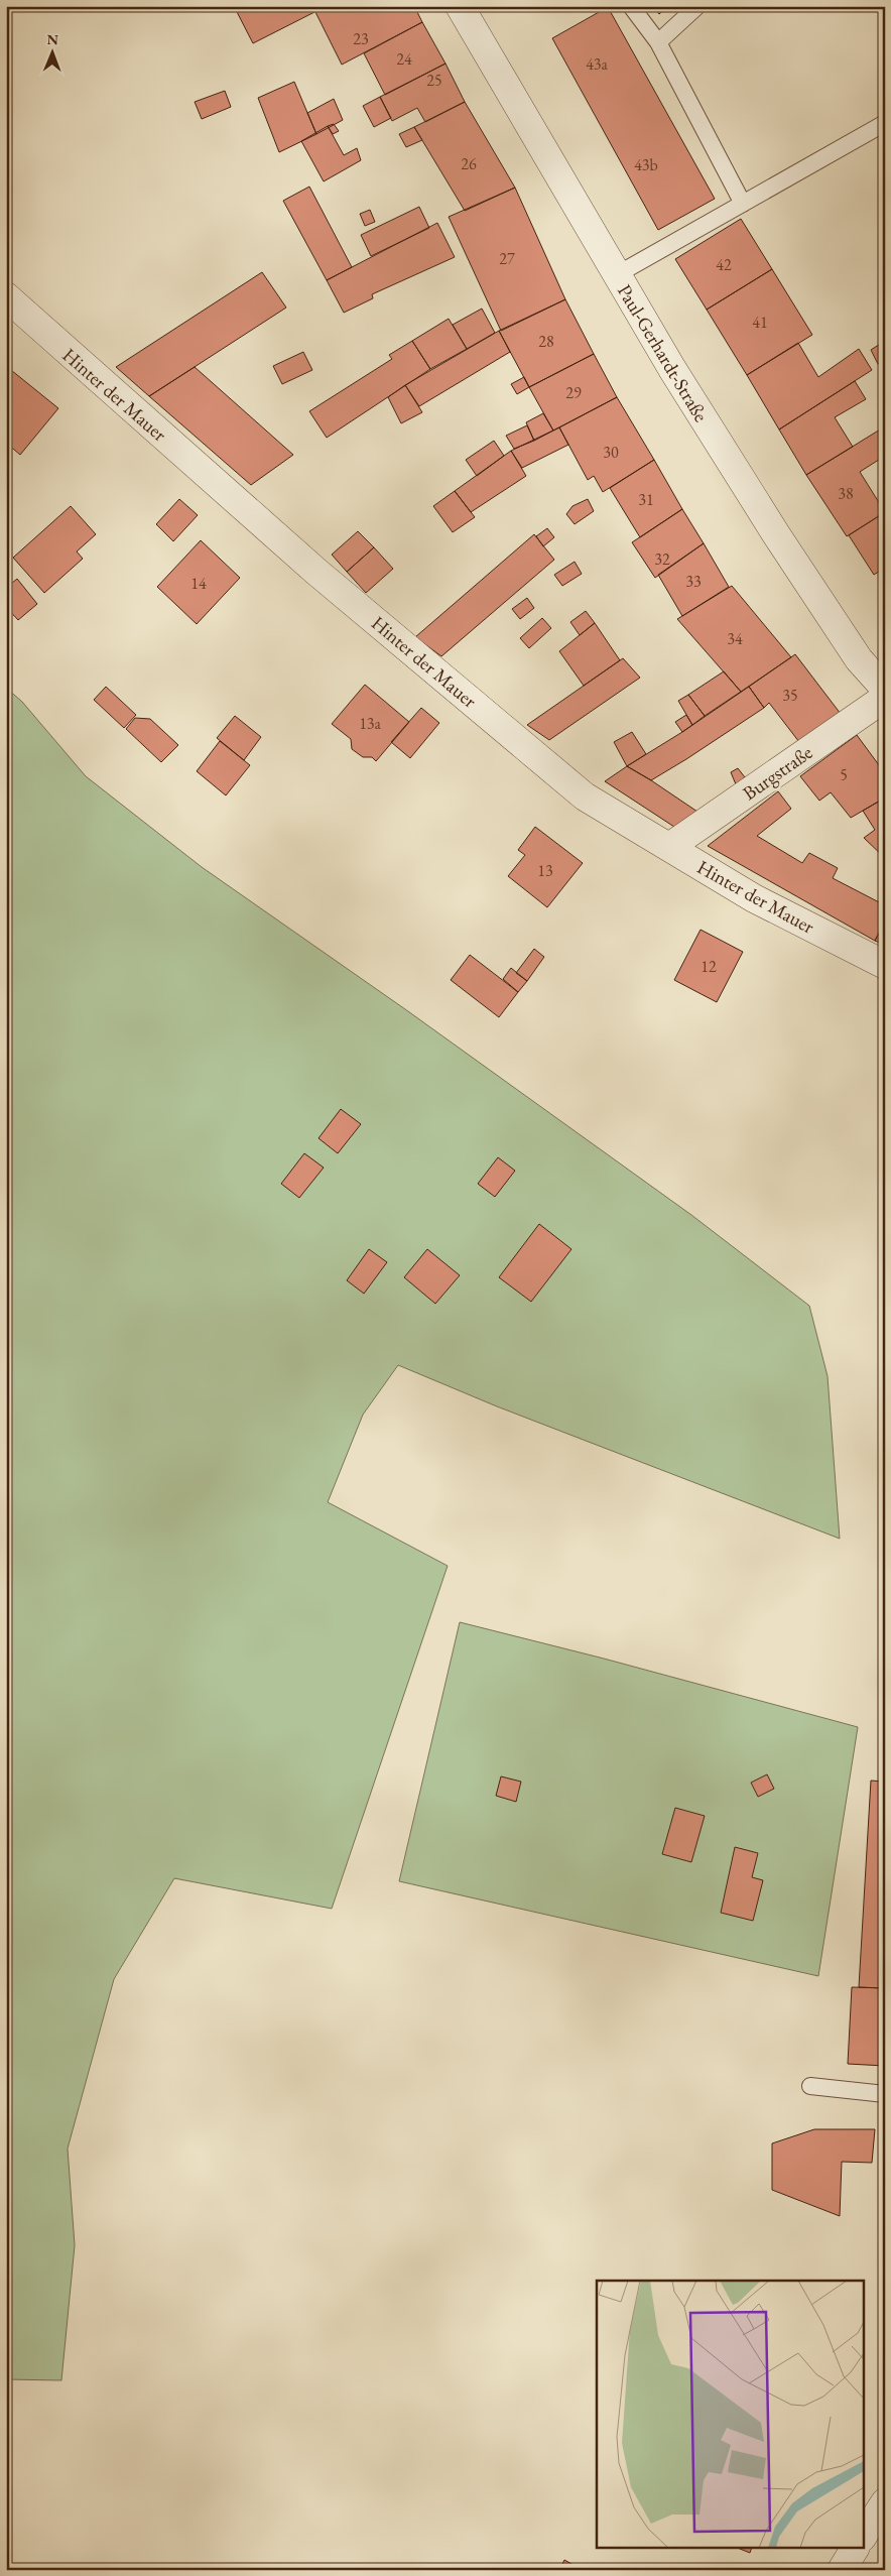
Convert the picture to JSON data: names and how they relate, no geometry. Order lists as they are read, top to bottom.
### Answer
{
  "streets": {
    "street": ["Paul-Gerhardt-Straße", "Hinter der Mauer", "Burgstraße"]
  },
  "crossings": [
    ["Hinter der Mauer", "Burgstraße"]
  ],
  "house_numbers": [
    "23",
    "24",
    "43a",
    "25",
    "26",
    "43b",
    "27",
    "42",
    "41",
    "28",
    "29",
    "30",
    "38",
    "31",
    "32",
    "33",
    "14",
    "34",
    "35",
    "13a",
    "5",
    "13",
    "12"
  ],
  "north": "top"
}
